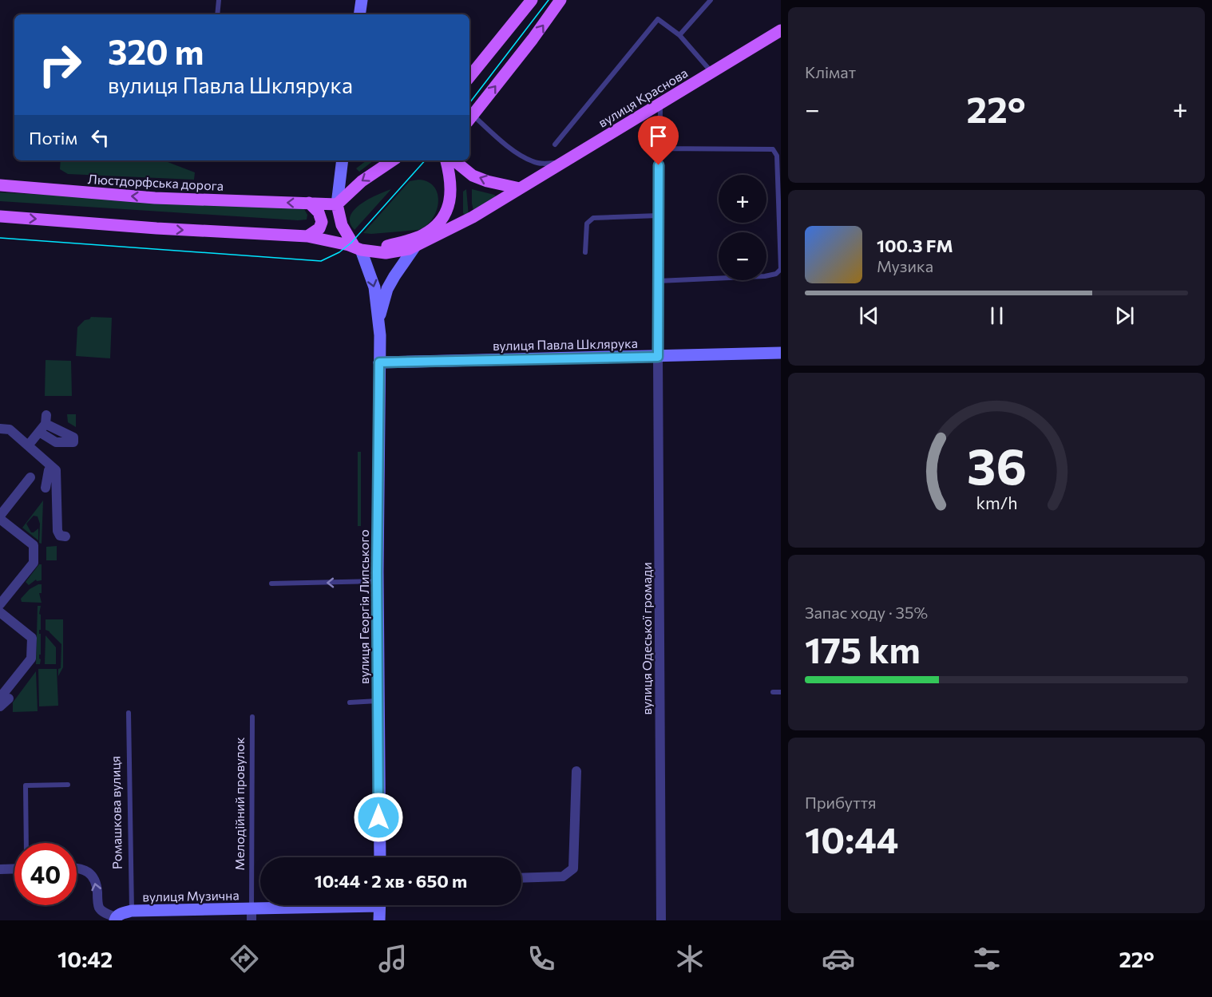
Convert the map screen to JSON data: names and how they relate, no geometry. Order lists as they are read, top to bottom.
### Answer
{
  "streets": {
    "main road": ["вулиця Краснова", "Люстдорфська дорога"],
    "street": [
      "вулиця Павла Шклярука",
      "вулиця Георгія Липського",
      "вулиця Одеської громади",
      "вулиця Музична"
    ],
    "lane": ["Мелодійний провулок", "Ромашкова вулиця"]
  },
  "crossings": [
    ["вулиця Краснова", "вулиця Георгія Липського"],
    ["вулиця Павла Шклярука", "вулиця Георгія Липського"],
    ["вулиця Павла Шклярука", "вулиця Одеської громади"],
    ["Мелодійний провулок", "вулиця Музична"],
    ["Ромашкова вулиця", "вулиця Музична"]
  ],
  "page": {
    "tile": [
      "Клімат",
      ["Запас ходу · 35%", "175 km"],
      ["Прибуття", "10:44"]
    ],
    "turn": ["320 m", "вулиця Павла Шклярука"],
    "heat": ["−", "22°", "+"],
    "then": "Потім",
    "map_buttons": ["+", "−"],
    "song": ["100.3 FM", "Музика"],
    "limit": "40",
    "trip": "10:44 · 2 хв · 650 m",
    "tabs": ["10:42", "22°"],
    "gauge": ["36", "km/h"]
  }
}
